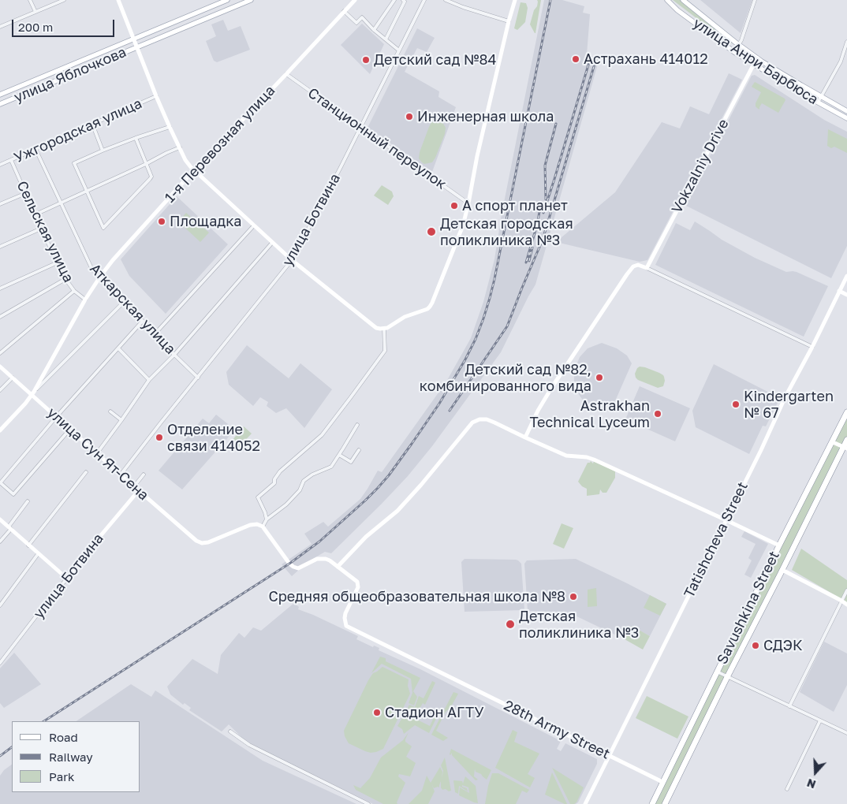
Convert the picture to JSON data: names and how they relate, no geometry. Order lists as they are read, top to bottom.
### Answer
{
  "streets": {
    "highway": ["Savushkina Street"],
    "main road": [
      "улица Анри Барбюса",
      "улица Яблочкова",
      "1-я Перевозная улица",
      "Vokzalniy Drive",
      "улица Ботвина",
      "улица Сун Ят-Сена",
      "Tatishcheva Street",
      "28th Army Street"
    ],
    "street": [
      "Ужгородская улица",
      "Станционный переулок",
      "Сельская улица",
      "Аткарская улица"
    ]
  },
  "crossings": [
    ["улица Анри Барбюса", "Vokzalniy Drive"],
    ["Ужгородская улица", "Сельская улица"],
    ["Ужгородская улица", "Аткарская улица"],
    ["Станционный переулок", "1-я Перевозная улица"],
    ["Станционный переулок", "улица Ботвина"],
    ["1-я Перевозная улица", "Сельская улица"],
    ["1-я Перевозная улица", "Аткарская улица"],
    ["1-я Перевозная улица", "улица Сун Ят-Сена"],
    ["улица Ботвина", "Аткарская улица"],
    ["улица Ботвина", "улица Сун Ят-Сена"],
    ["Tatishcheva Street", "28th Army Street"],
    ["Savushkina Street", "28th Army Street"]
  ],
  "places": [
    "Астрахань 414012",
    "Детский сад №84",
    "Инженерная школа",
    "А спорт планет",
    "Площадка",
    "Детская городская поликлиника №3",
    "Детский сад №82, комбинированного вида",
    "Kindergarten № 67",
    "Astrakhan Technical Lyceum",
    "Отделение связи 414052",
    "Средняя общеобразовательная школа №8",
    "Детская поликлиника №3",
    "СДЭК",
    "Стадион АГТУ"
  ],
  "legend": ["Road", "Railway", "Park"],
  "scale_bar": "200 m",
  "north": "bottom"
}
